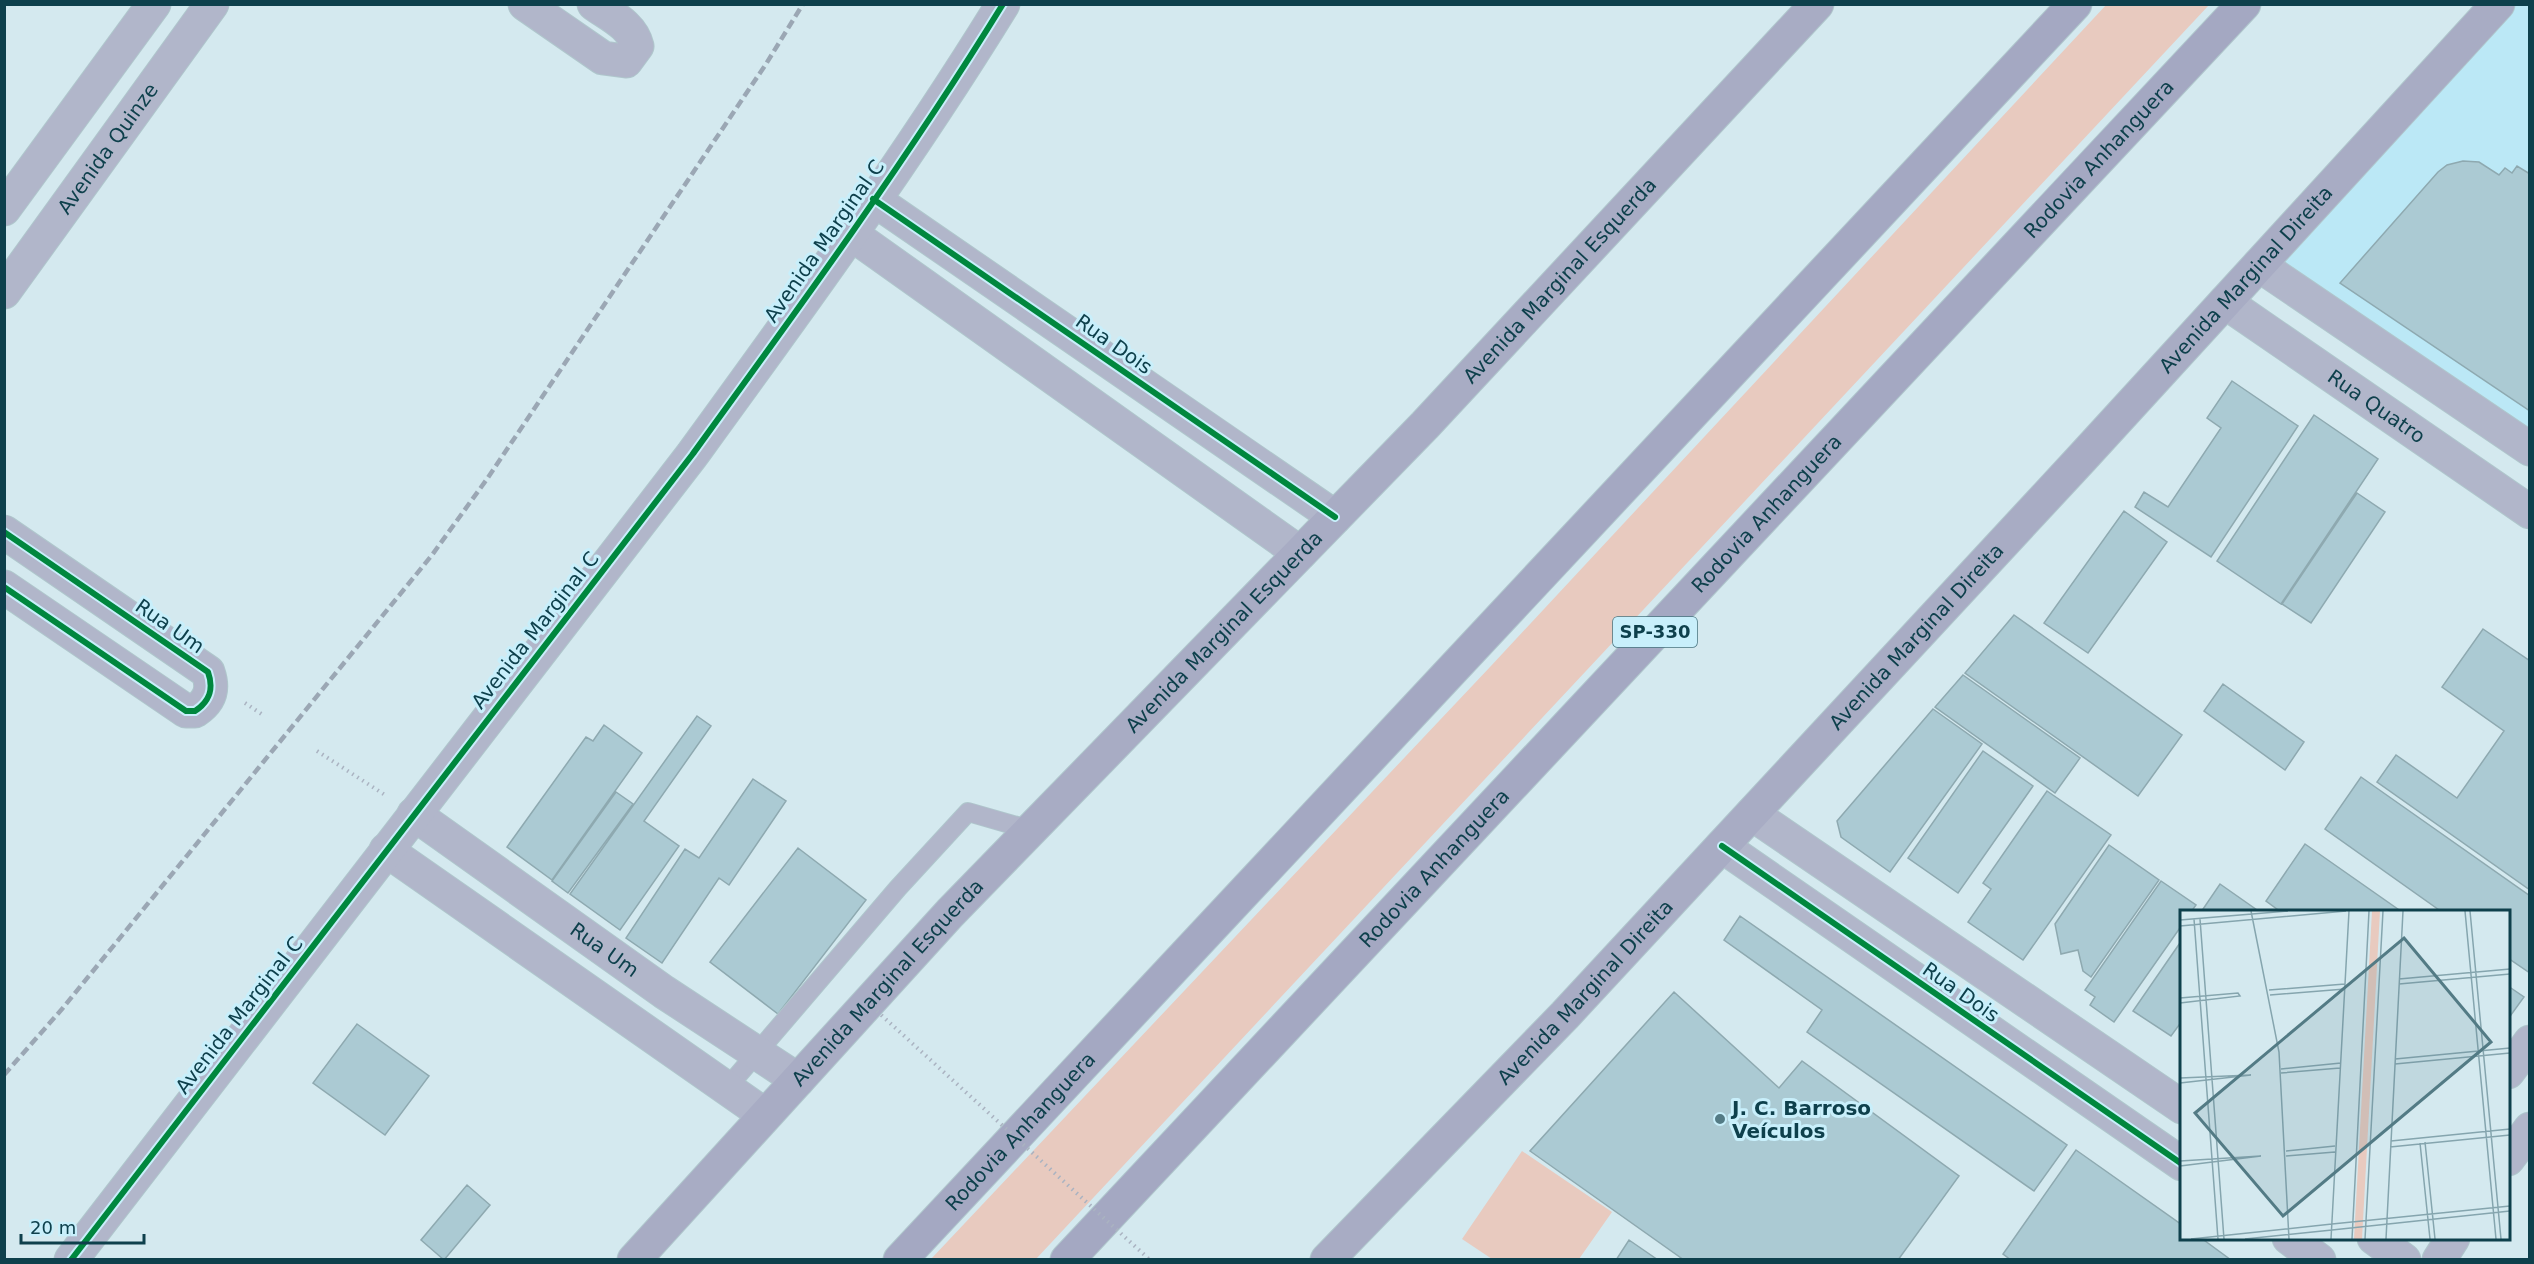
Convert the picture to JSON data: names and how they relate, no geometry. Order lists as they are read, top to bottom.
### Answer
{
  "streets": {
    "highway": ["Rodovia Anhanguera", "SP-330"],
    "main road": ["Avenida Marginal Direita", "Avenida Marginal Esquerda"],
    "street": [
      "Avenida Quinze",
      "Avenida Marginal C",
      "Rua Dois",
      "Rua Quatro",
      "Rua Um"
    ]
  },
  "crossings": [
    ["Avenida Marginal C", "Rua Dois"],
    ["Avenida Marginal C", "Rua Um"],
    ["Avenida Marginal Direita", "Rua Dois"],
    ["Avenida Marginal Direita", "Rua Quatro"],
    ["Avenida Marginal Esquerda", "Rua Dois"],
    ["Avenida Marginal Esquerda", "Rua Um"]
  ],
  "places": ["J. C. Barroso Veículos"],
  "scale_bar": "20 m"
}
